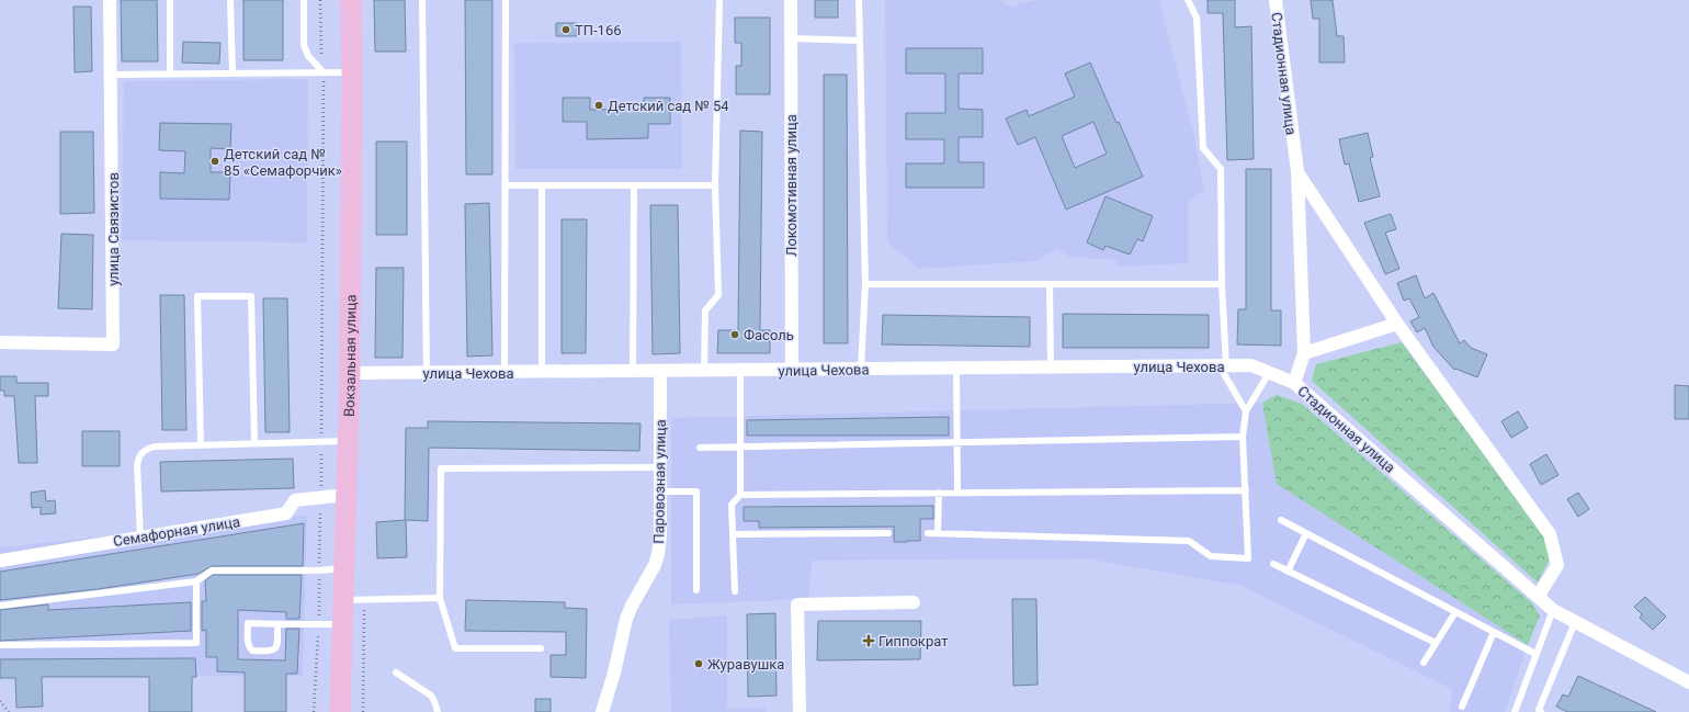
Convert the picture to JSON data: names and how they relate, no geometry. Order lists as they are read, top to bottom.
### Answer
{
  "streets": {
    "main road": ["Вокзальная улица"],
    "street": [
      "Стадионная улица",
      "Локомотивная улица",
      "улица Связистов",
      "улица Чехова",
      "Паровозная улица",
      "Семафорная улица"
    ]
  },
  "crossings": [
    ["Стадионная улица", "улица Чехова"],
    ["Локомотивная улица", "улица Чехова"],
    ["Вокзальная улица", "улица Чехова"],
    ["Вокзальная улица", "Семафорная улица"],
    ["улица Чехова", "Паровозная улица"]
  ],
  "places": {
    "other": [
      "ТП-166",
      "Детский сад № 54",
      "Детский сад № 85 «Семафорчик»",
      "Фасоль",
      "Журавушка"
    ],
    "health": ["Гиппократ"]
  }
}
